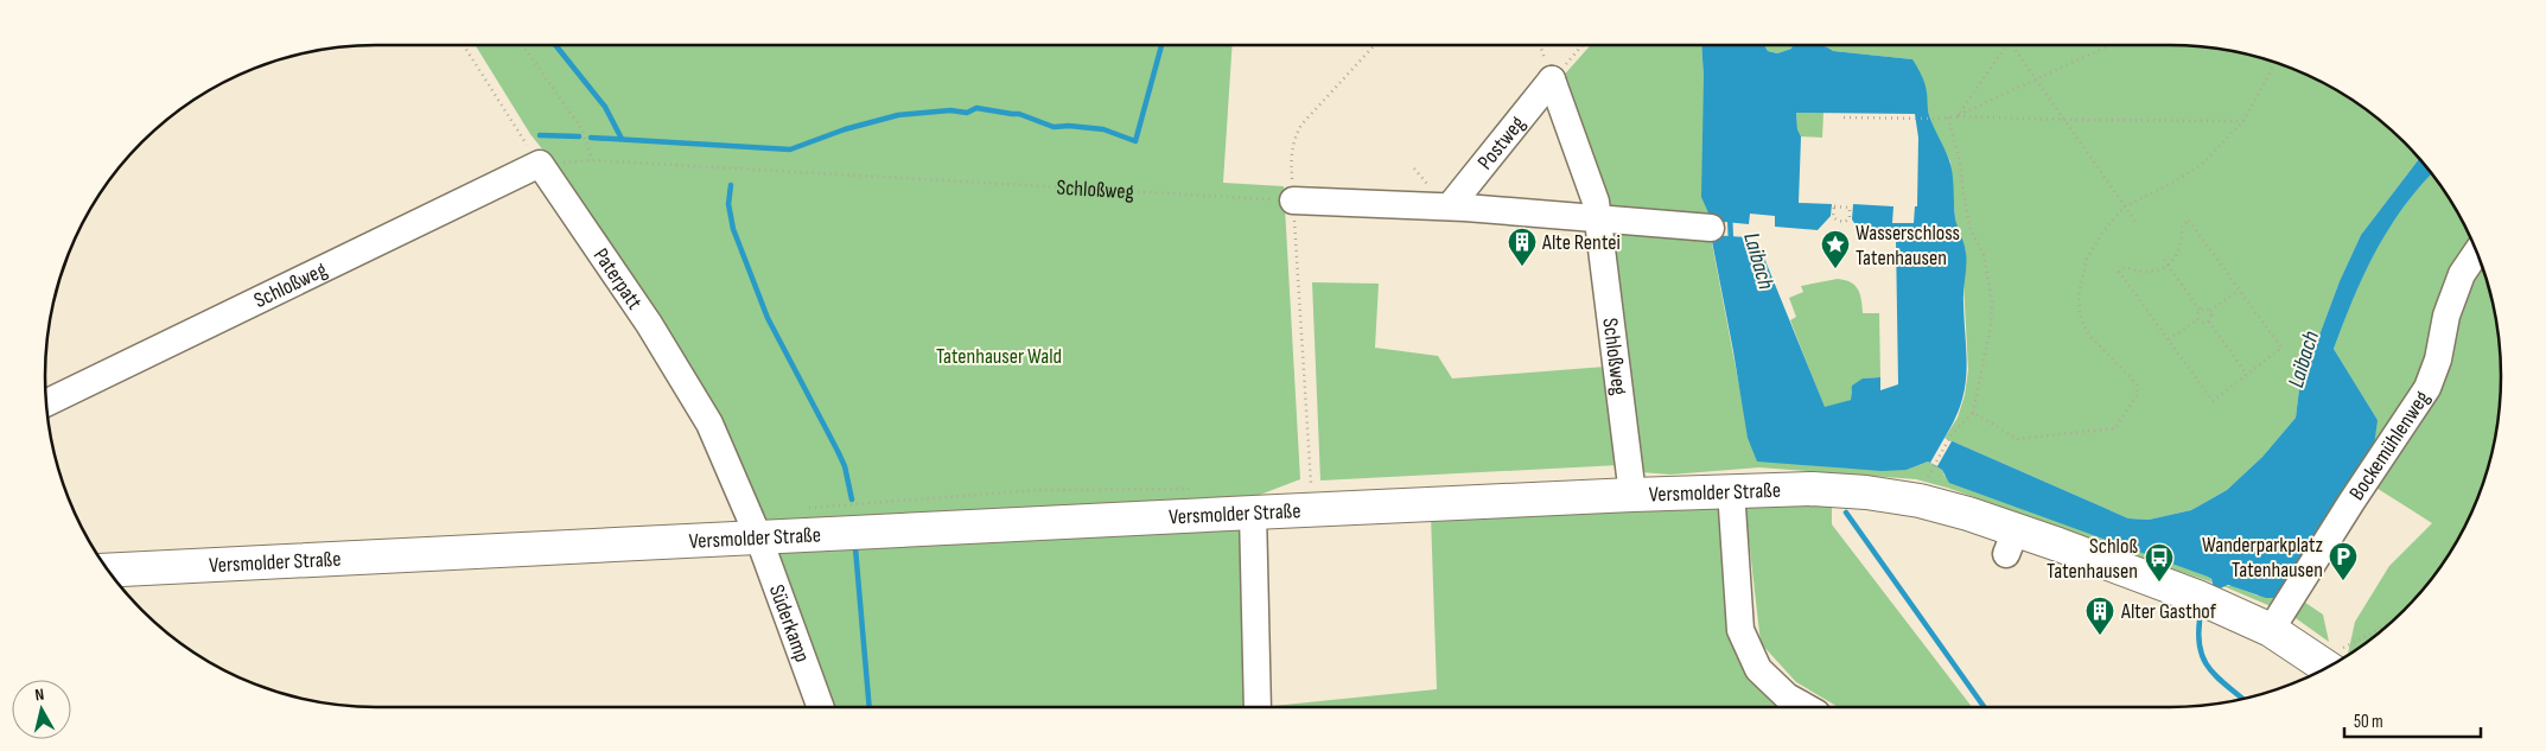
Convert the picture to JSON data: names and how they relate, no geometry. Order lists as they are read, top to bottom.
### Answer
{
  "streets": {
    "main road": ["Versmolder Straße"],
    "street": [
      "Postweg",
      "Schloßweg",
      "Paterpatt",
      "Bockemühlenweg",
      "Süderkamp"
    ]
  },
  "crossings": [
    ["Schloßweg", "Paterpatt"],
    ["Schloßweg", "Versmolder Straße"],
    ["Paterpatt", "Versmolder Straße"],
    ["Paterpatt", "Süderkamp"],
    ["Bockemühlenweg", "Versmolder Straße"],
    ["Versmolder Straße", "Süderkamp"]
  ],
  "water": ["Laibach"],
  "parks": ["Tatenhauser Wald"],
  "places": {
    "building": ["Alte Rentei", "Alter Gasthof"],
    "place": ["Wasserschloss Tatenhausen"],
    "parking": ["Wanderparkplatz Tatenhausen"],
    "bus stop": ["Schloß Tatenhausen"]
  },
  "scale_bar": "50 m",
  "north": "top"
}
